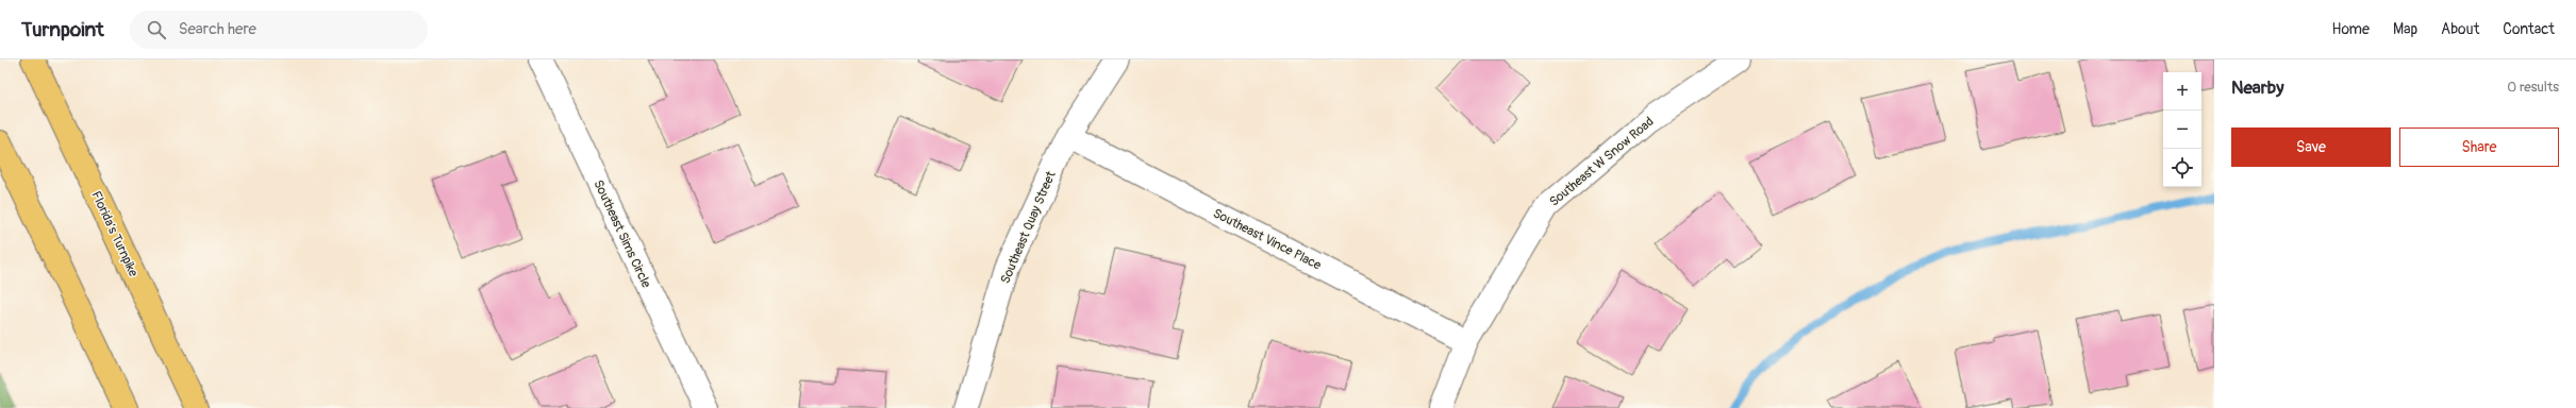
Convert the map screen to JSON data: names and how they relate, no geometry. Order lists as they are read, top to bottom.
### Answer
{
  "streets": {
    "highway": ["Florida's Turnpike"],
    "street": [
      "Southeast W Snow Road",
      "Southeast Quay Street",
      "Southeast Sims Circle",
      "Southeast Vince Place"
    ]
  },
  "crossings": [
    ["Southeast W Snow Road", "Southeast Vince Place"],
    ["Southeast Quay Street", "Southeast Vince Place"]
  ],
  "page": {
    "header": "Turnpoint",
    "search": "Search here",
    "nav": [
      "Home",
      "Map",
      "About",
      "Contact"
    ],
    "heading": ["Nearby", "0 results"],
    "map_buttons": ["+", "−"],
    "buttons": ["Save", "Share"]
  }
}
